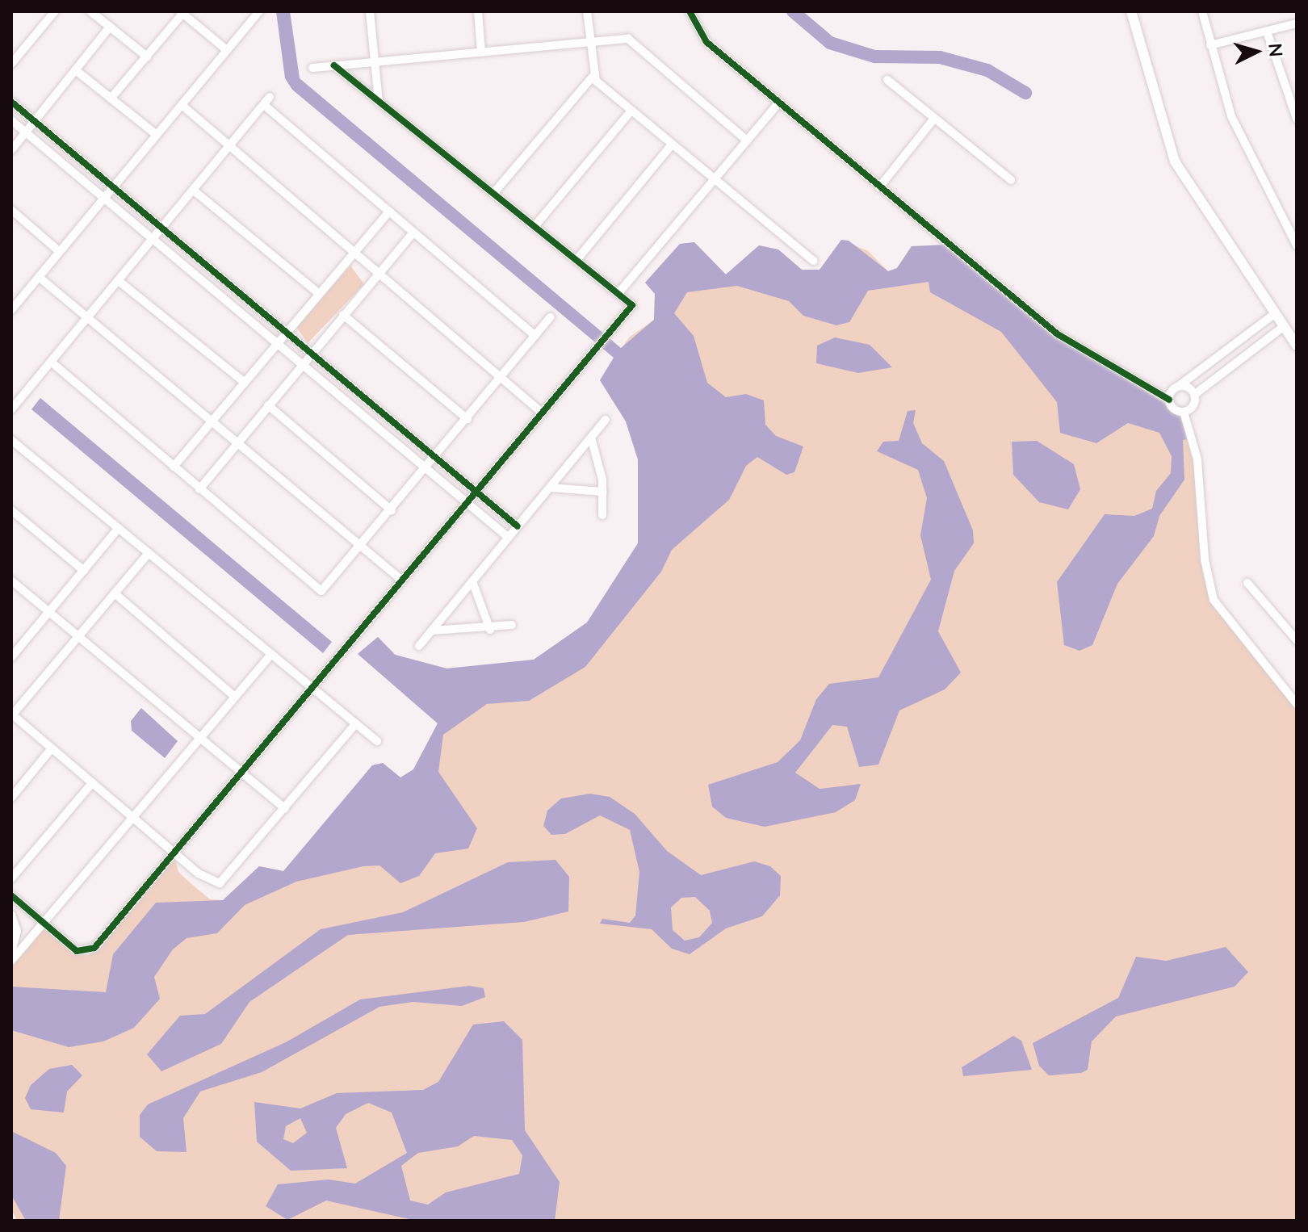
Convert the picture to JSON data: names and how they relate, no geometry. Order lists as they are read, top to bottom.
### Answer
{
  "north": "right"
}
